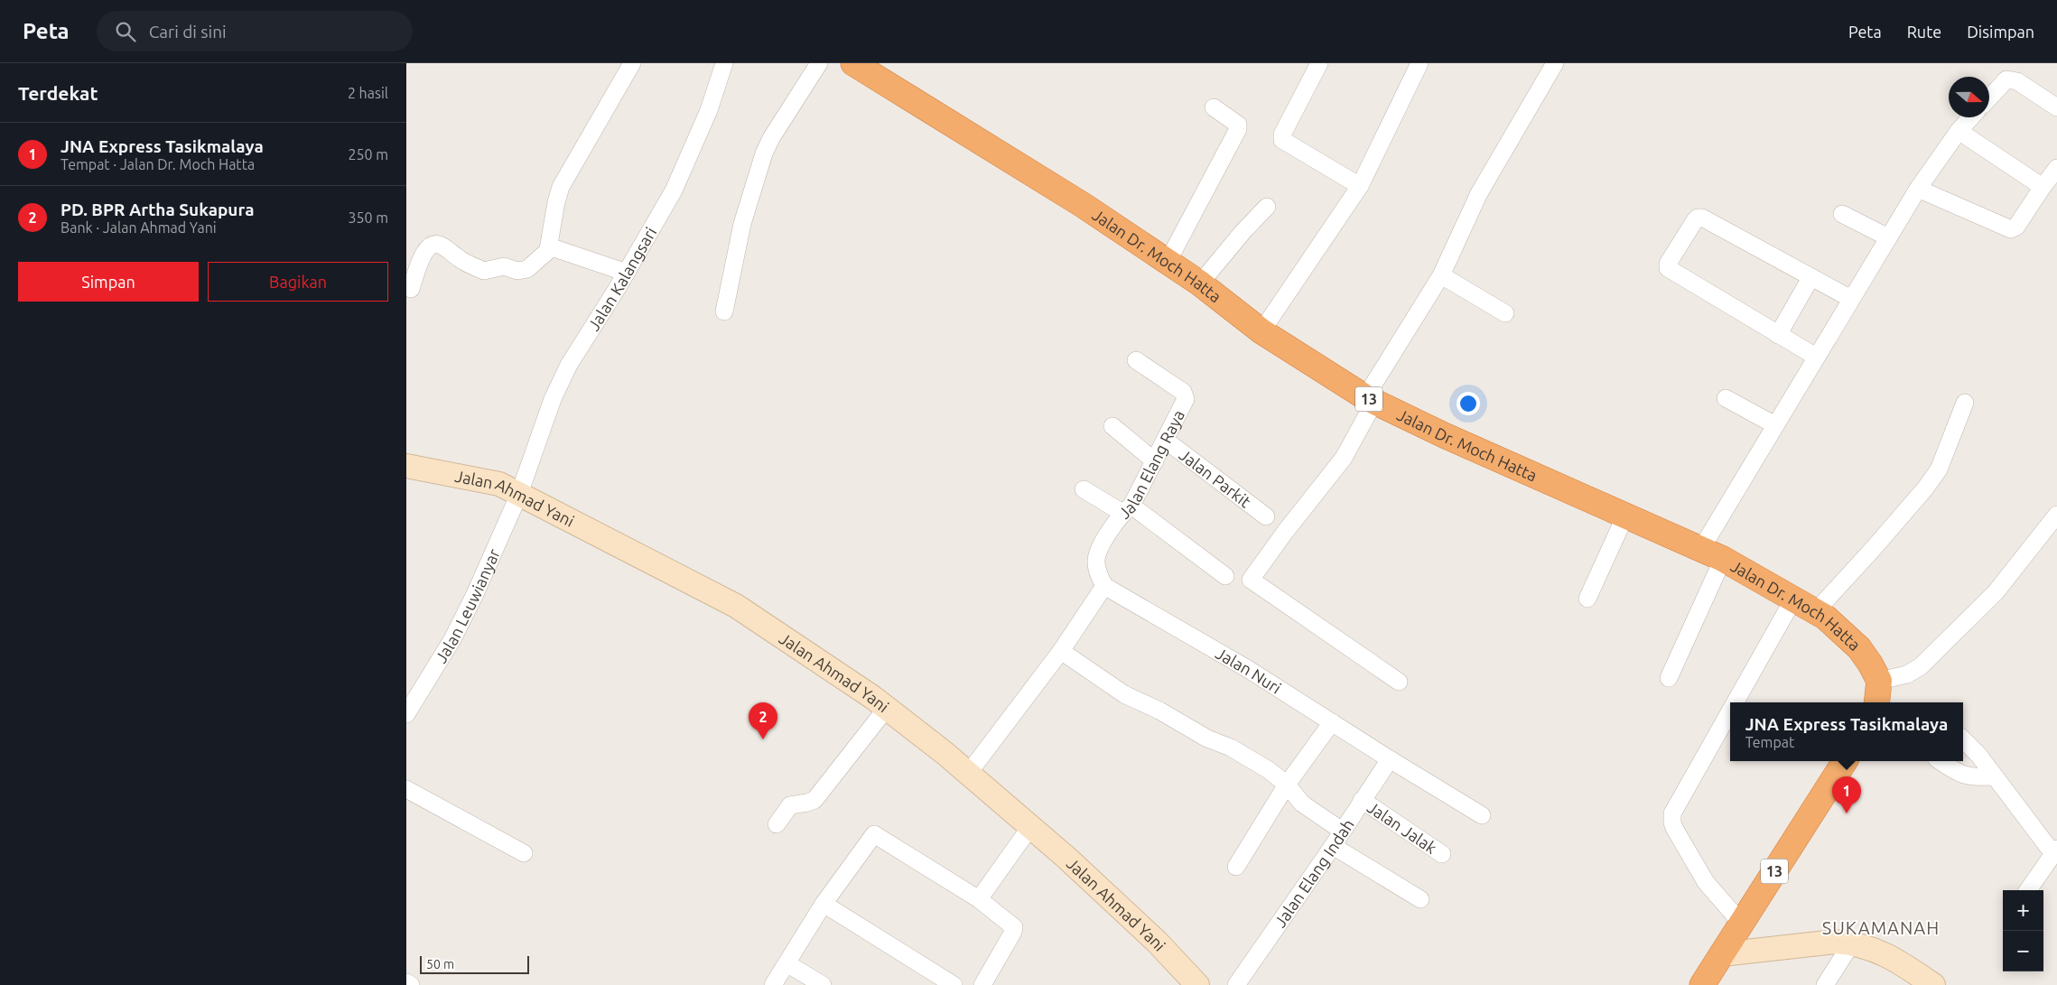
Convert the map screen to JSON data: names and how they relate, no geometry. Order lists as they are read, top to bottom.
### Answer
{
  "streets": {
    "highway": ["Jalan Dr. Moch Hatta", "13"],
    "street": [
      "Jalan Kalangsari",
      "Jalan Elang Raya",
      "Jalan Parkit",
      "Jalan Ahmad Yani",
      "Jalan Leuwianyar",
      "Jalan Nuri",
      "Jalan Jalak",
      "Jalan Elang Indah"
    ]
  },
  "crossings": [
    ["Jalan Kalangsari", "Jalan Ahmad Yani"],
    ["Jalan Kalangsari", "Jalan Leuwianyar"],
    ["Jalan Elang Raya", "Jalan Parkit"],
    ["Jalan Elang Raya", "Jalan Nuri"],
    ["Jalan Ahmad Yani", "Jalan Leuwianyar"],
    ["Jalan Nuri", "Jalan Elang Indah"],
    ["Jalan Jalak", "Jalan Elang Indah"]
  ],
  "districts": ["SUKAMANAH"],
  "scale_bar": "50 m",
  "north": "right",
  "page": {
    "header": "Peta",
    "search": "Cari di sini",
    "nav": ["Peta", "Rute", "Disimpan"],
    "heading": ["Terdekat", "2 hasil"],
    "list": [
      {
        "mark": "1",
        "name": "JNA Express Tasikmalaya",
        "note": "Tempat · Jalan Dr. Moch Hatta",
        "value": "250 m"
      },
      {
        "mark": "2",
        "name": "PD. BPR Artha Sukapura",
        "note": "Bank · Jalan Ahmad Yani",
        "value": "350 m"
      }
    ],
    "buttons": ["Simpan", "Bagikan"],
    "popup": ["JNA Express Tasikmalaya", "Tempat"],
    "pins": ["2", "1"],
    "map_buttons": ["+", "−"],
    "scale": "50 m"
  }
}
